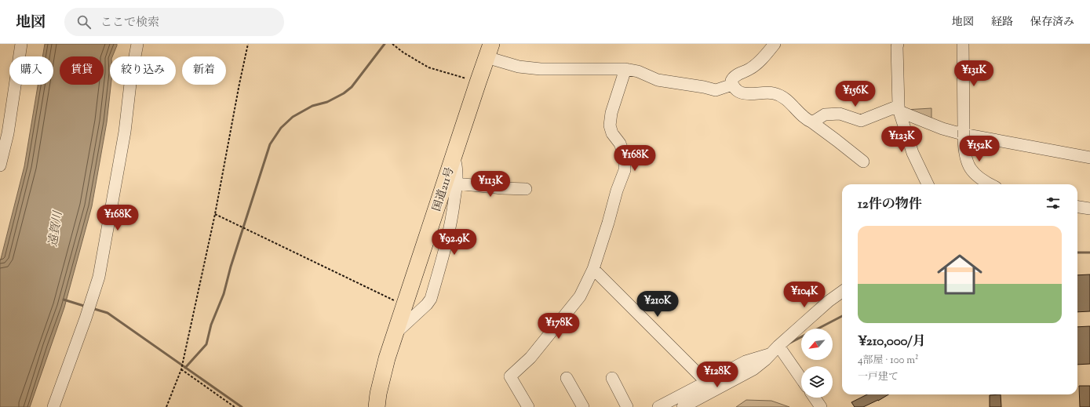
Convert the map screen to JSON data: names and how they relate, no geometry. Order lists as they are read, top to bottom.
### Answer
{
  "streets": {
    "highway": ["国道211号"]
  },
  "water": ["遠賀川"],
  "north": "bottom left",
  "page": {
    "header": "地図",
    "search": "ここで検索",
    "nav": ["地図", "経路", "保存済み"],
    "chip": [
      "購入",
      "賃貸",
      "絞り込み",
      "新着"
    ],
    "price": [
      "¥131K",
      "¥156K",
      "¥123K",
      "¥152K",
      "¥168K",
      "¥113K",
      "¥168K",
      "¥92.9K",
      "¥104K",
      "¥210K",
      "¥178K",
      "¥128K"
    ],
    "heading": "12件の物件",
    "list": [
      {
        "name": "¥210,000/月",
        "note": "4部屋 · 100 m² · 一戸建て"
      }
    ]
  }
}
